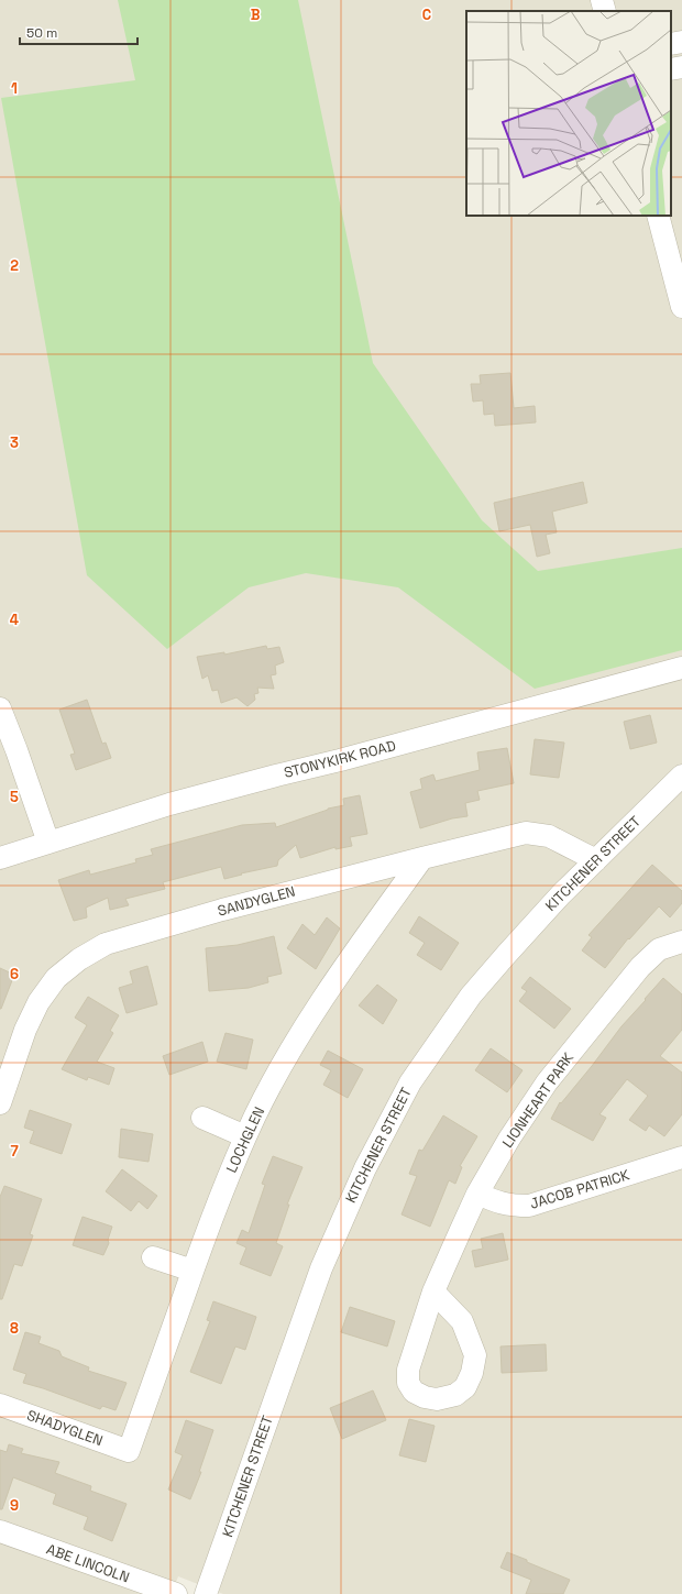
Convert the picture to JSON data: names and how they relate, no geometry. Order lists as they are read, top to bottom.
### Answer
{
  "streets": {
    "street": [
      "STONYKIRK ROAD",
      "KITCHENER STREET",
      "SANDYGLEN",
      "LIONHEART PARK",
      "LOCHGLEN",
      "JACOB PATRICK",
      "SHADYGLEN",
      "ABE LINCOLN"
    ]
  },
  "crossings": [
    ["KITCHENER STREET", "SANDYGLEN"],
    ["SANDYGLEN", "LOCHGLEN"],
    ["LIONHEART PARK", "JACOB PATRICK"],
    ["LOCHGLEN", "SHADYGLEN"]
  ],
  "scale_bar": "50 m",
  "grid": {
    "columns": ["B", "C"],
    "rows": [
      "1",
      "2",
      "3",
      "4",
      "5",
      "6",
      "7",
      "8",
      "9"
    ]
  }
}
